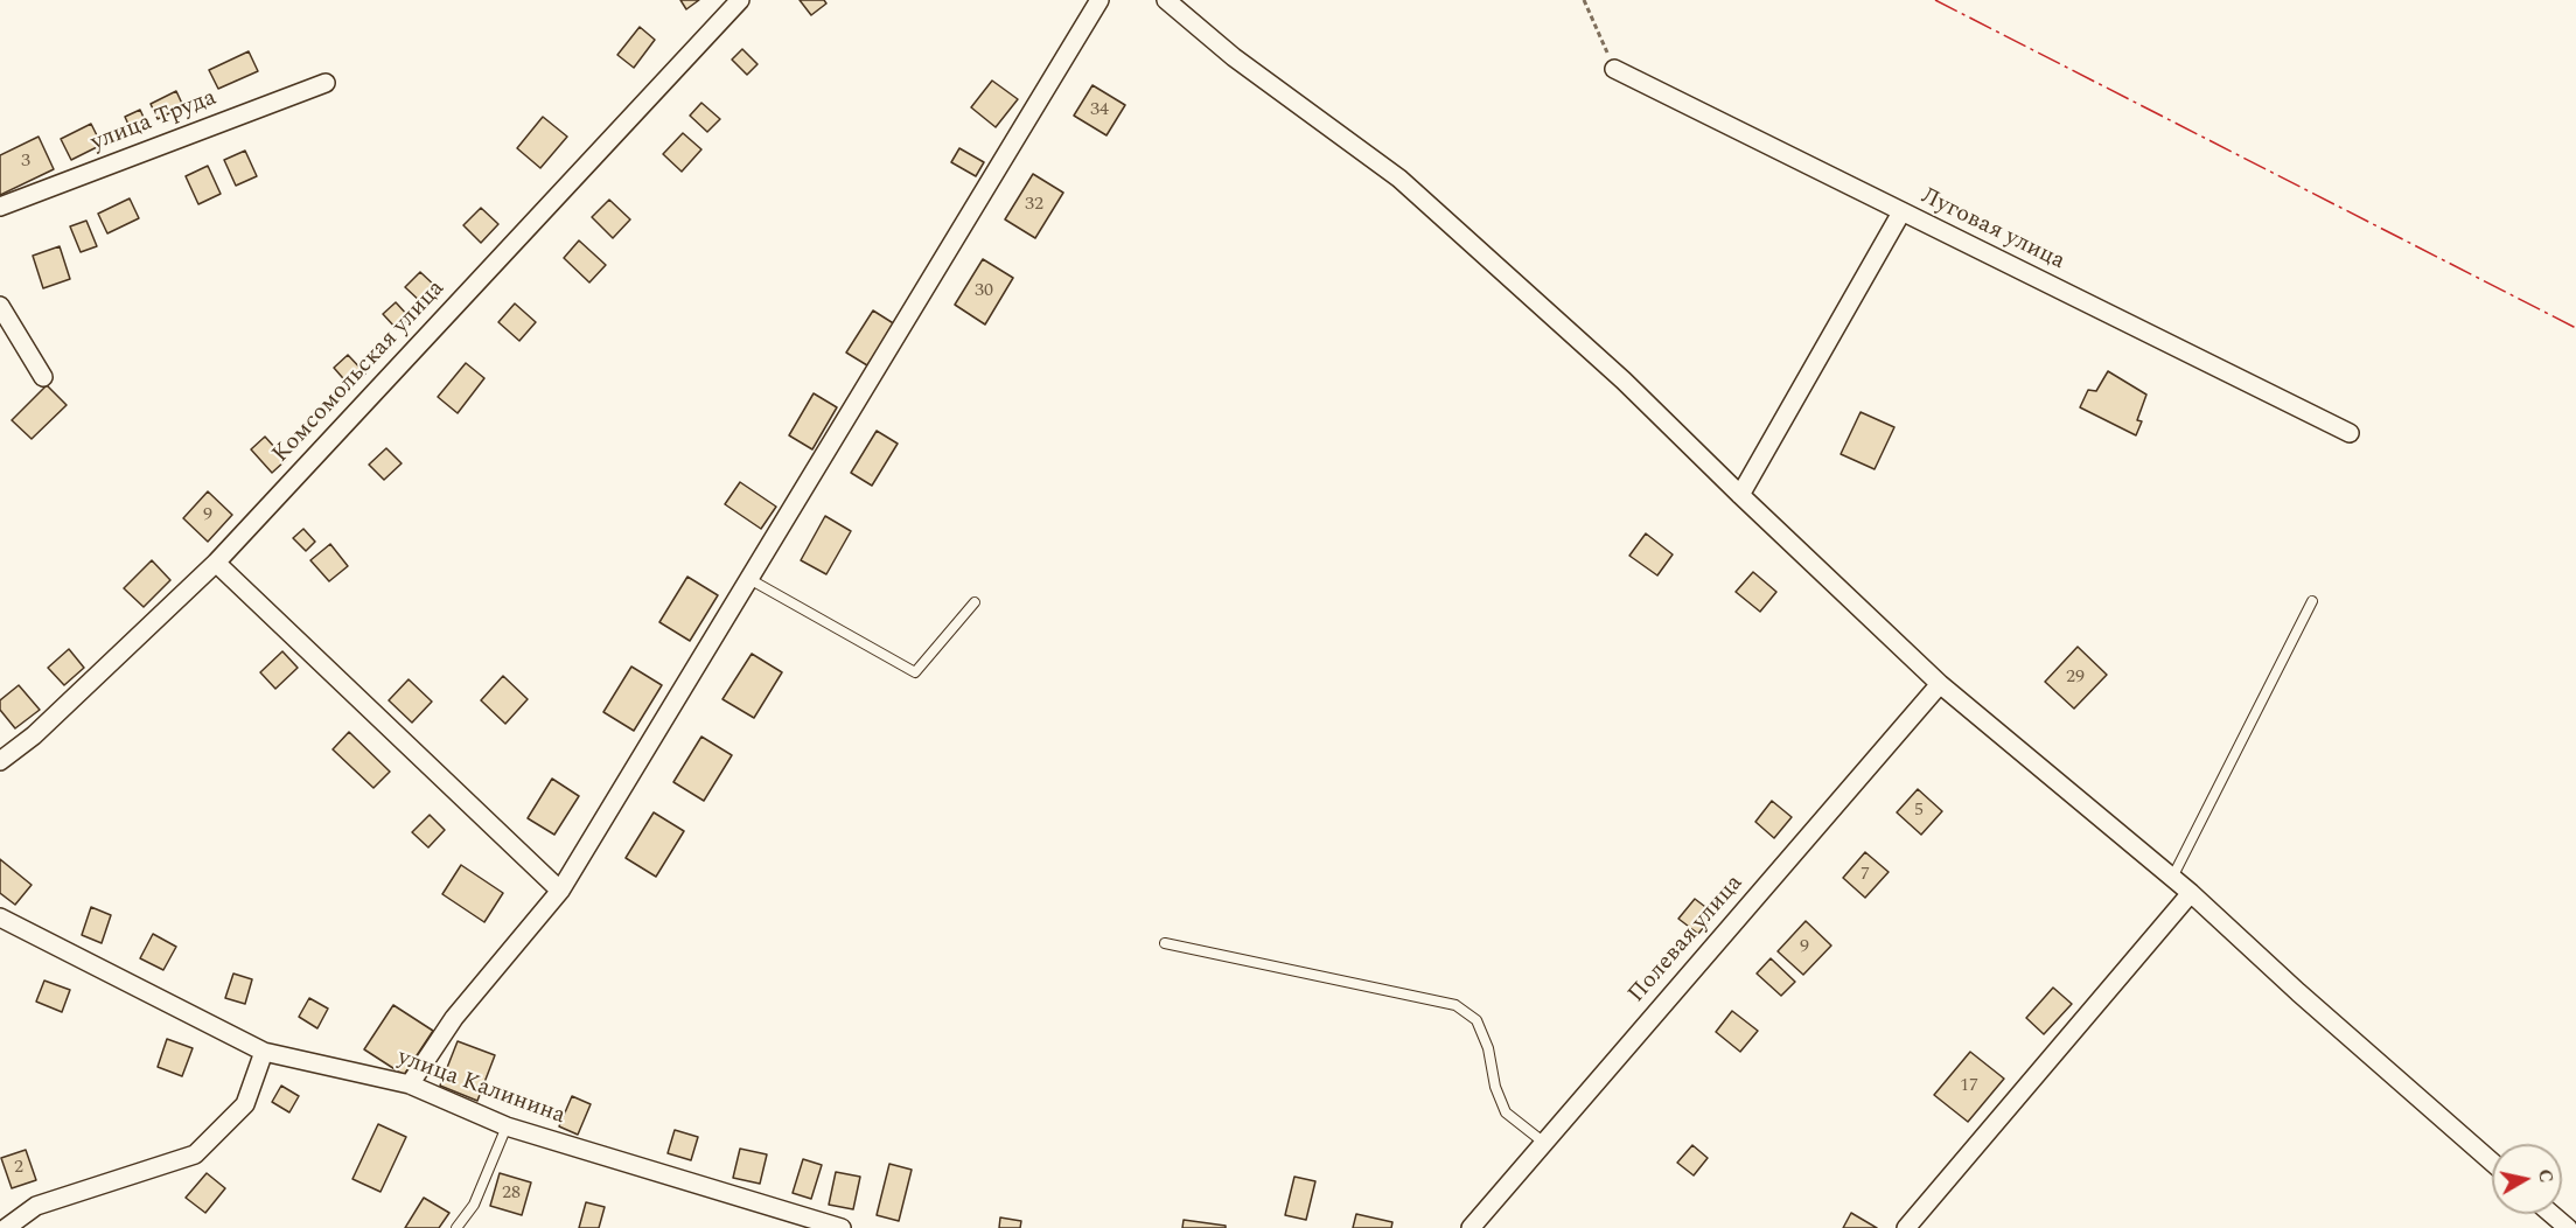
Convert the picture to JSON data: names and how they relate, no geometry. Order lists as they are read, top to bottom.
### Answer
{
  "streets": {
    "street": [
      "улица Труда",
      "Луговая улица",
      "Комсомольская улица",
      "Полевая улица",
      "улица Калинина"
    ]
  },
  "house_numbers": [
    "34",
    "3",
    "32",
    "30",
    "9",
    "29",
    "5",
    "7",
    "9",
    "17",
    "2",
    "28"
  ],
  "north": "right"
}
